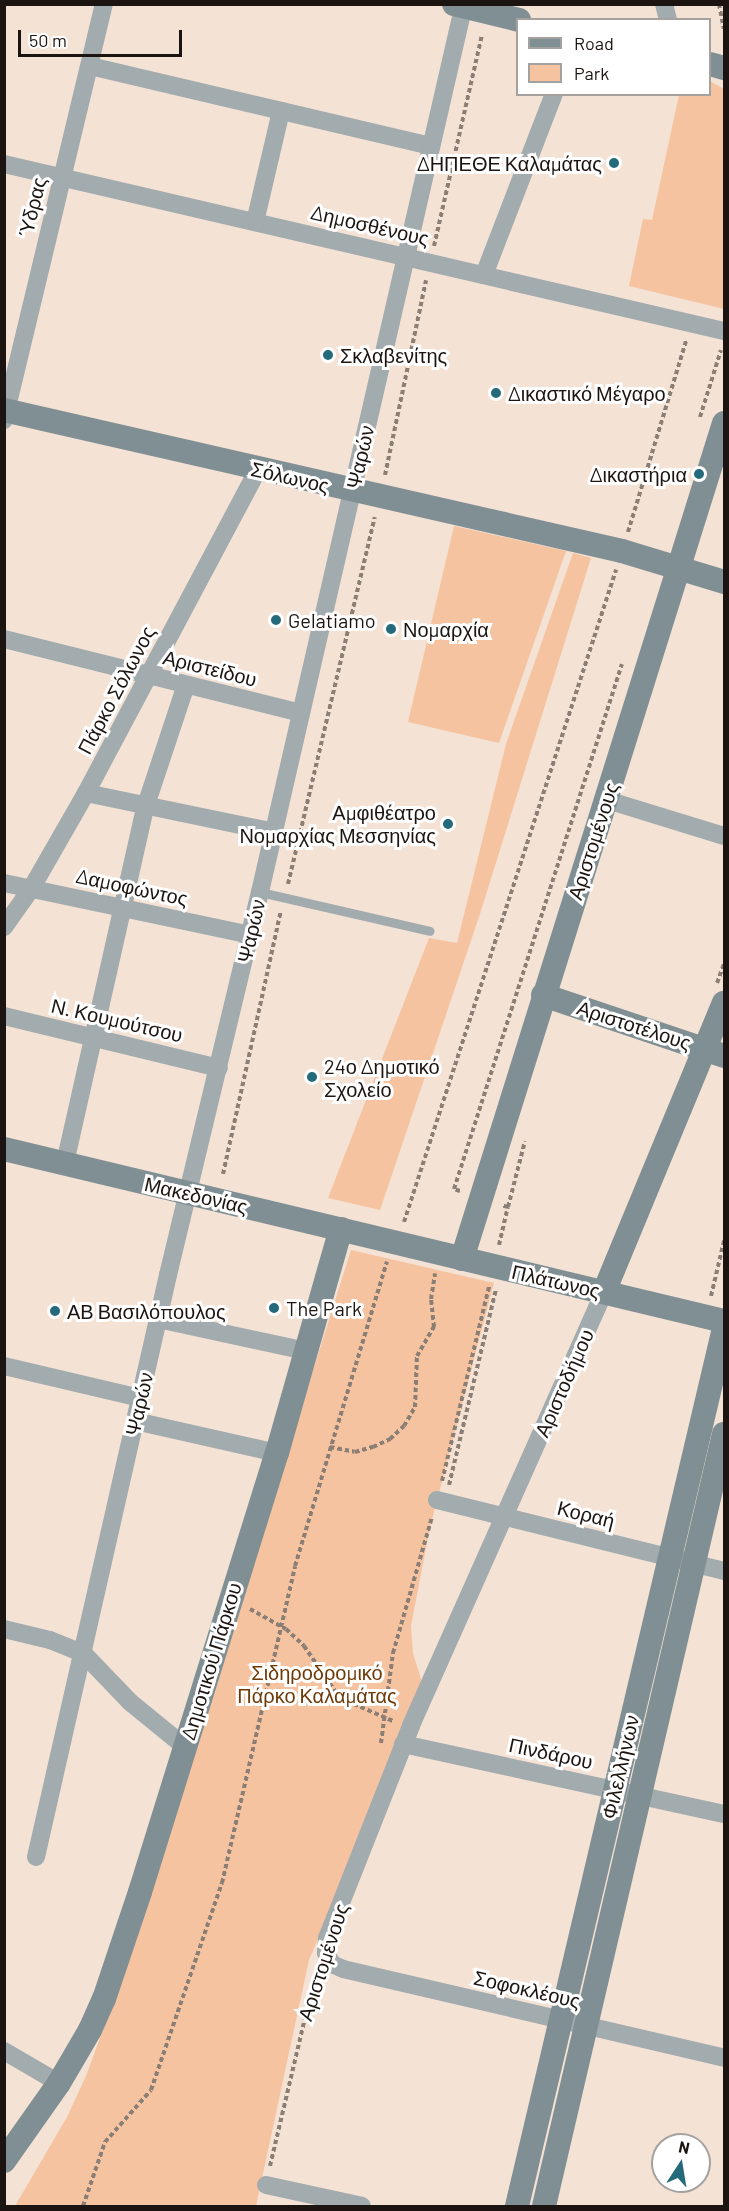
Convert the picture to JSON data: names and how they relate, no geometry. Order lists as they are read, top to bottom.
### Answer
{
  "streets": {
    "street": [
      "Ύδρας",
      "Δημοσθένους",
      "Ψαρών",
      "Σόλωνος",
      "Αριστείδου",
      "Πάρκο Σόλωνος",
      "Αριστομένους",
      "Δαμοφώντος",
      "Ν. Κουμούτσου",
      "Αριστοτέλους",
      "Μακεδονίας",
      "Πλάτωνος",
      "Αριστοδήμου",
      "Κοραή",
      "Δημοτικού Πάρκου",
      "Πινδάρου",
      "Φιλελλήνων",
      "Σοφοκλέους"
    ]
  },
  "crossings": [
    ["Ύδρας", "Δημοσθένους"],
    ["Ύδρας", "Σόλωνος"],
    ["Δημοσθένους", "Ψαρών"],
    ["Ψαρών", "Σόλωνος"],
    ["Ψαρών", "Αριστείδου"],
    ["Ψαρών", "Δαμοφώντος"],
    ["Ψαρών", "Ν. Κουμούτσου"],
    ["Ψαρών", "Μακεδονίας"],
    ["Σόλωνος", "Πάρκο Σόλωνος"],
    ["Σόλωνος", "Αριστομένους"],
    ["Αριστείδου", "Πάρκο Σόλωνος"],
    ["Πάρκο Σόλωνος", "Δαμοφώντος"],
    ["Αριστομένους", "Αριστοτέλους"],
    ["Αριστομένους", "Πλάτωνος"],
    ["Αριστομένους", "Αριστοδήμου"],
    ["Αριστομένους", "Πινδάρου"],
    ["Αριστομένους", "Σοφοκλέους"],
    ["Αριστοτέλους", "Αριστοδήμου"],
    ["Μακεδονίας", "Πλάτωνος"],
    ["Μακεδονίας", "Δημοτικού Πάρκου"],
    ["Πλάτωνος", "Αριστοδήμου"],
    ["Αριστοδήμου", "Κοραή"],
    ["Κοραή", "Φιλελλήνων"],
    ["Πινδάρου", "Φιλελλήνων"],
    ["Φιλελλήνων", "Σοφοκλέους"]
  ],
  "parks": ["Σιδηροδρομικό Πάρκο Καλαμάτας"],
  "places": [
    "ΔΗΠΕΘΕ Καλαμάτας",
    "Σκλαβενίτης",
    "Δικαστικό Μέγαρο",
    "Δικαστήρια",
    "Gelatiamo",
    "Νομαρχία",
    "Αμφιθέατρο Νομαρχίας Μεσσηνίας",
    "24ο Δημοτικό Σχολείο",
    "The Park",
    "ΑΒ Βασιλόπουλος"
  ],
  "legend": ["Road", "Park"],
  "scale_bar": "50 m",
  "north": "top"
}
